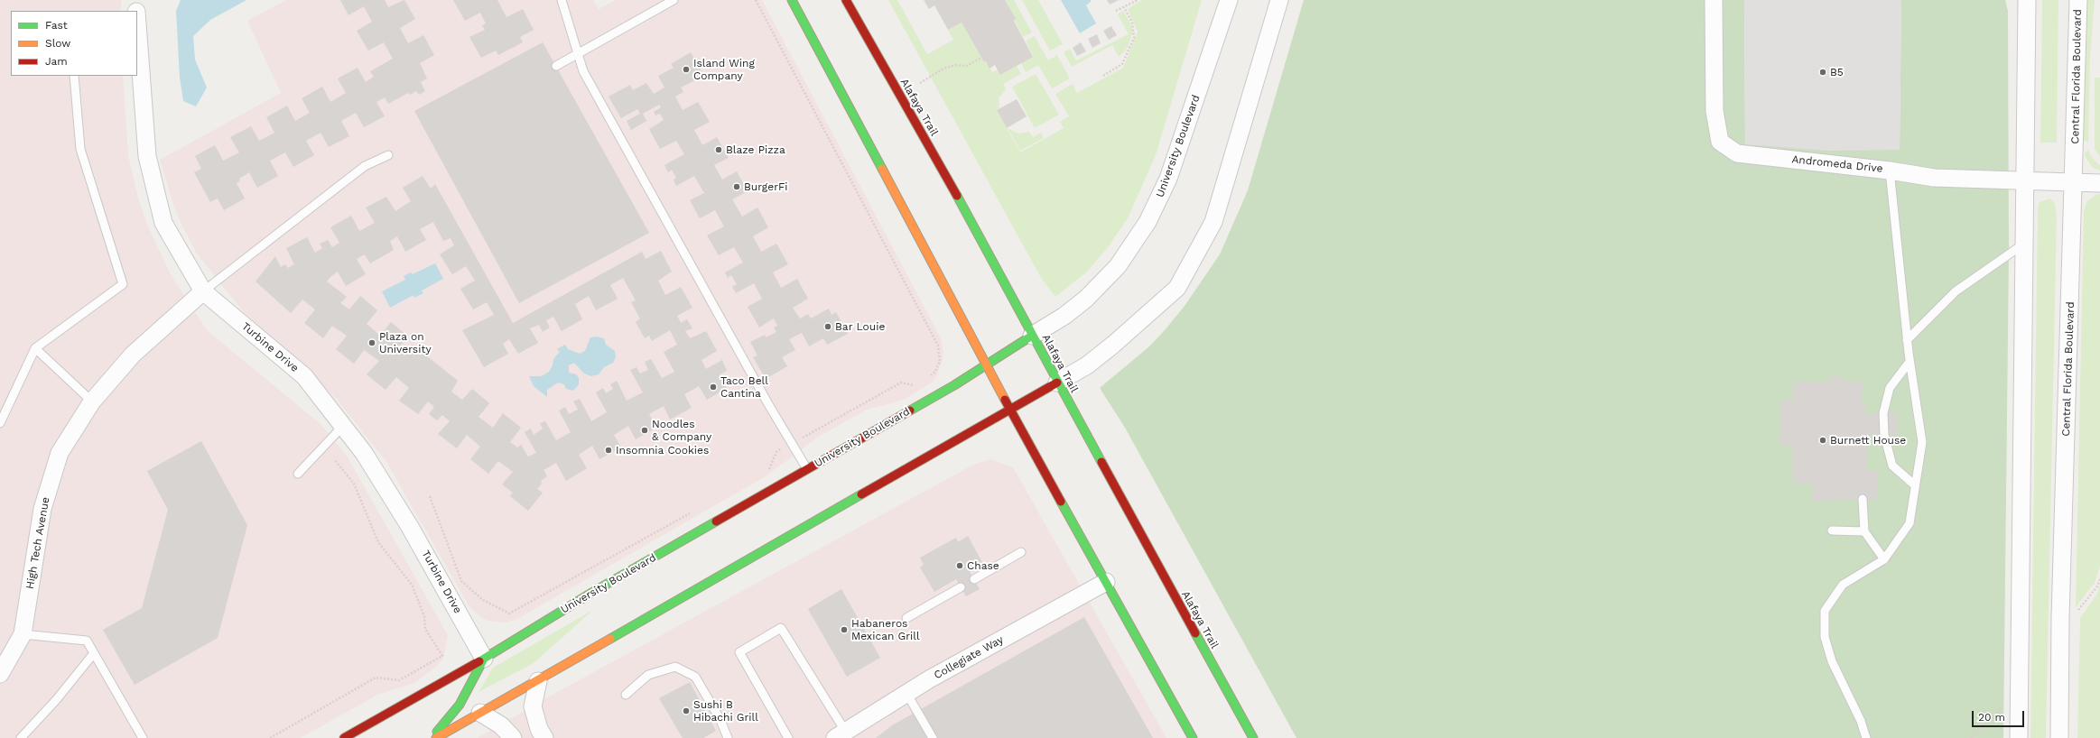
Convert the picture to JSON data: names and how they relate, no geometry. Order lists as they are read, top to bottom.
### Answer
{
  "streets": {
    "main road": ["Alafaya Trail", "University Boulevard"],
    "street": [
      "Central Florida Boulevard",
      "Andromeda Drive",
      "Turbine Drive",
      "High Tech Avenue",
      "Collegiate Way"
    ]
  },
  "crossings": [
    ["Central Florida Boulevard", "Andromeda Drive"],
    ["Alafaya Trail", "University Boulevard"],
    ["University Boulevard", "Turbine Drive"],
    ["Turbine Drive", "High Tech Avenue"]
  ],
  "places": [
    "Island Wing Company",
    "B5",
    "Blaze Pizza",
    "BurgerFi",
    "Bar Louie",
    "Plaza on University",
    "Taco Bell Cantina",
    "Noodles & Company",
    "Burnett House",
    "Insomnia Cookies",
    "Chase",
    "Habaneros Mexican Grill",
    "Sushi B Hibachi Grill"
  ],
  "legend": ["Fast", "Slow", "Jam"],
  "scale_bar": "20 m"
}
